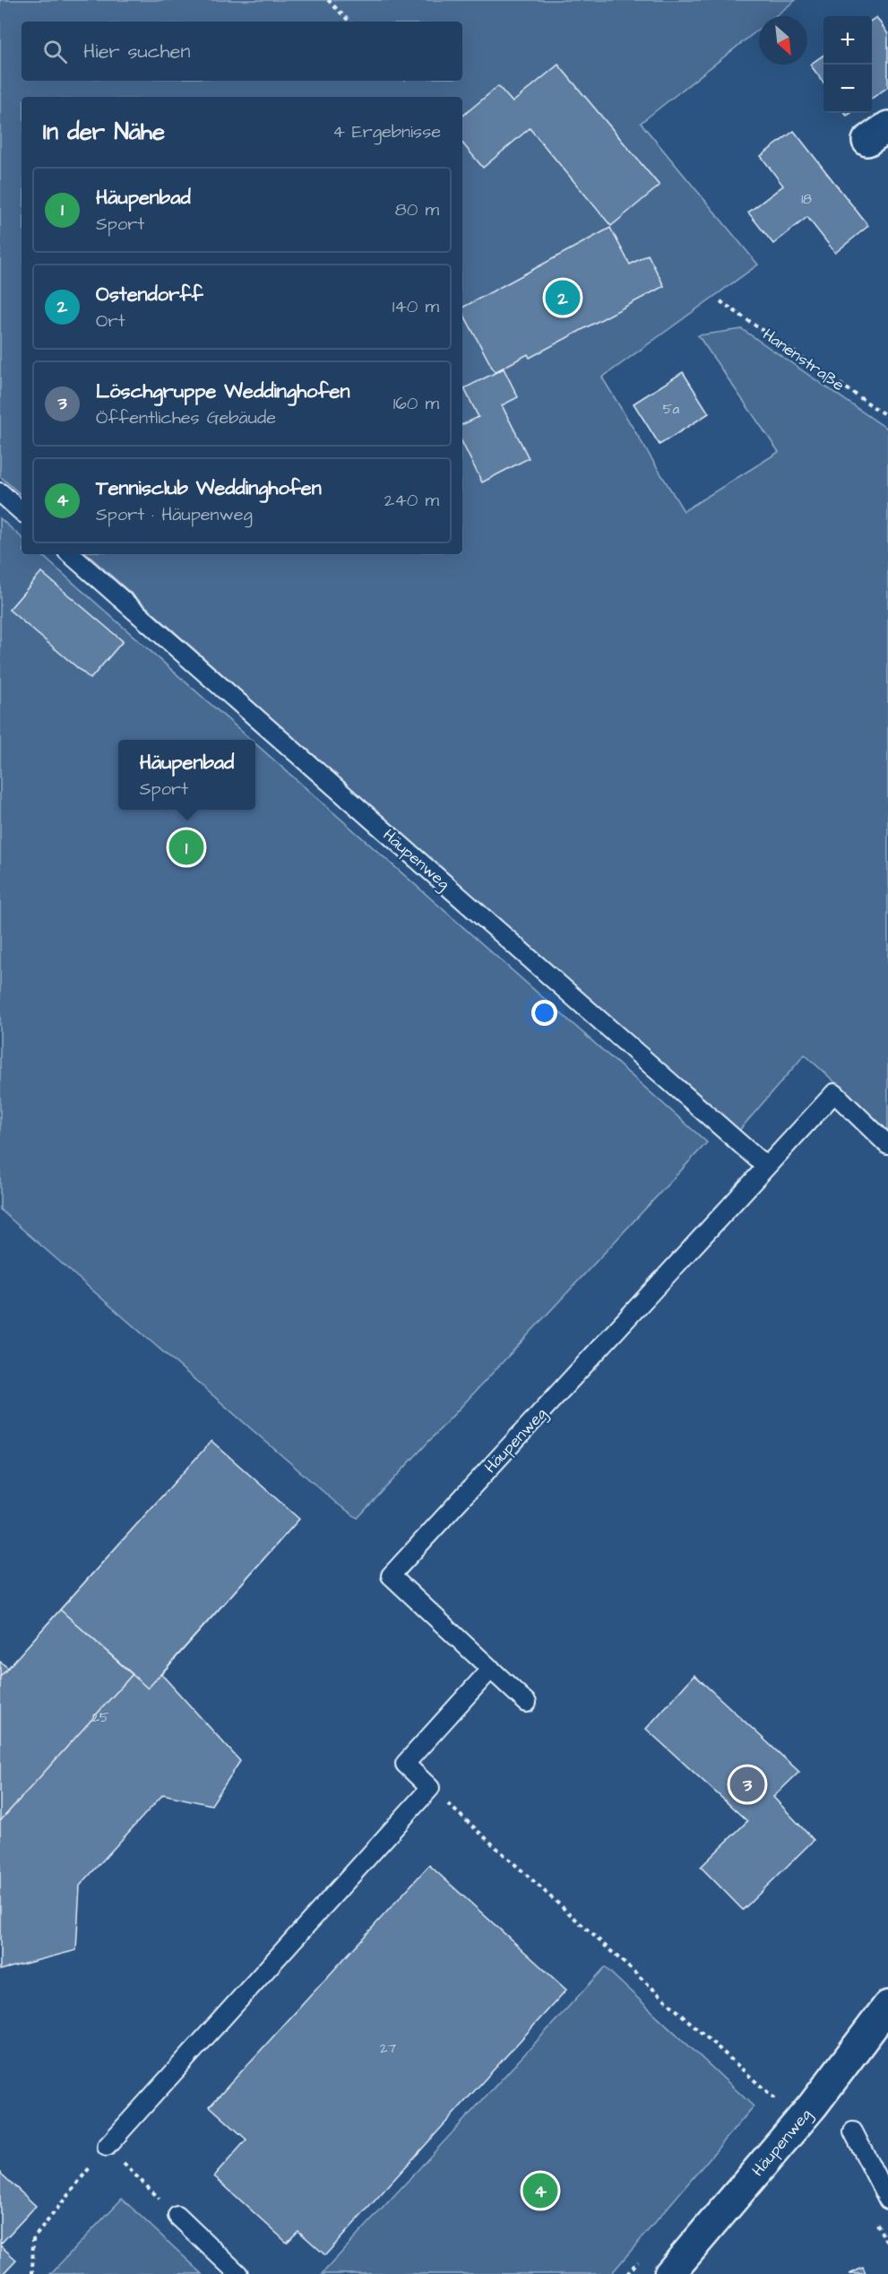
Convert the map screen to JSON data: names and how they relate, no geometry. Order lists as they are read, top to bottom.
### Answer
{
  "streets": {
    "street": ["Häupenweg"],
    "path": ["Hanenstraße"]
  },
  "house_numbers": [
    "18",
    "5a",
    "25",
    "27"
  ],
  "north": "bottom right",
  "page": {
    "map_buttons": ["+", "−"],
    "search": "Hier suchen",
    "heading": ["In der Nähe", "4 Ergebnisse"],
    "list": [
      {
        "mark": "1",
        "name": "Häupenbad",
        "note": "Sport",
        "value": "80 m"
      },
      {
        "mark": "2",
        "name": "Ostendorff",
        "note": "Ort",
        "value": "140 m"
      },
      {
        "mark": "3",
        "name": "Löschgruppe Weddinghofen",
        "note": "Öffentliches Gebäude",
        "value": "160 m"
      },
      {
        "mark": "4",
        "name": "Tennisclub Weddinghofen",
        "note": "Sport · Häupenweg",
        "value": "240 m"
      }
    ],
    "pins": [
      "2",
      "1",
      "3",
      "4"
    ],
    "popup": ["Häupenbad", "Sport"]
  }
}
